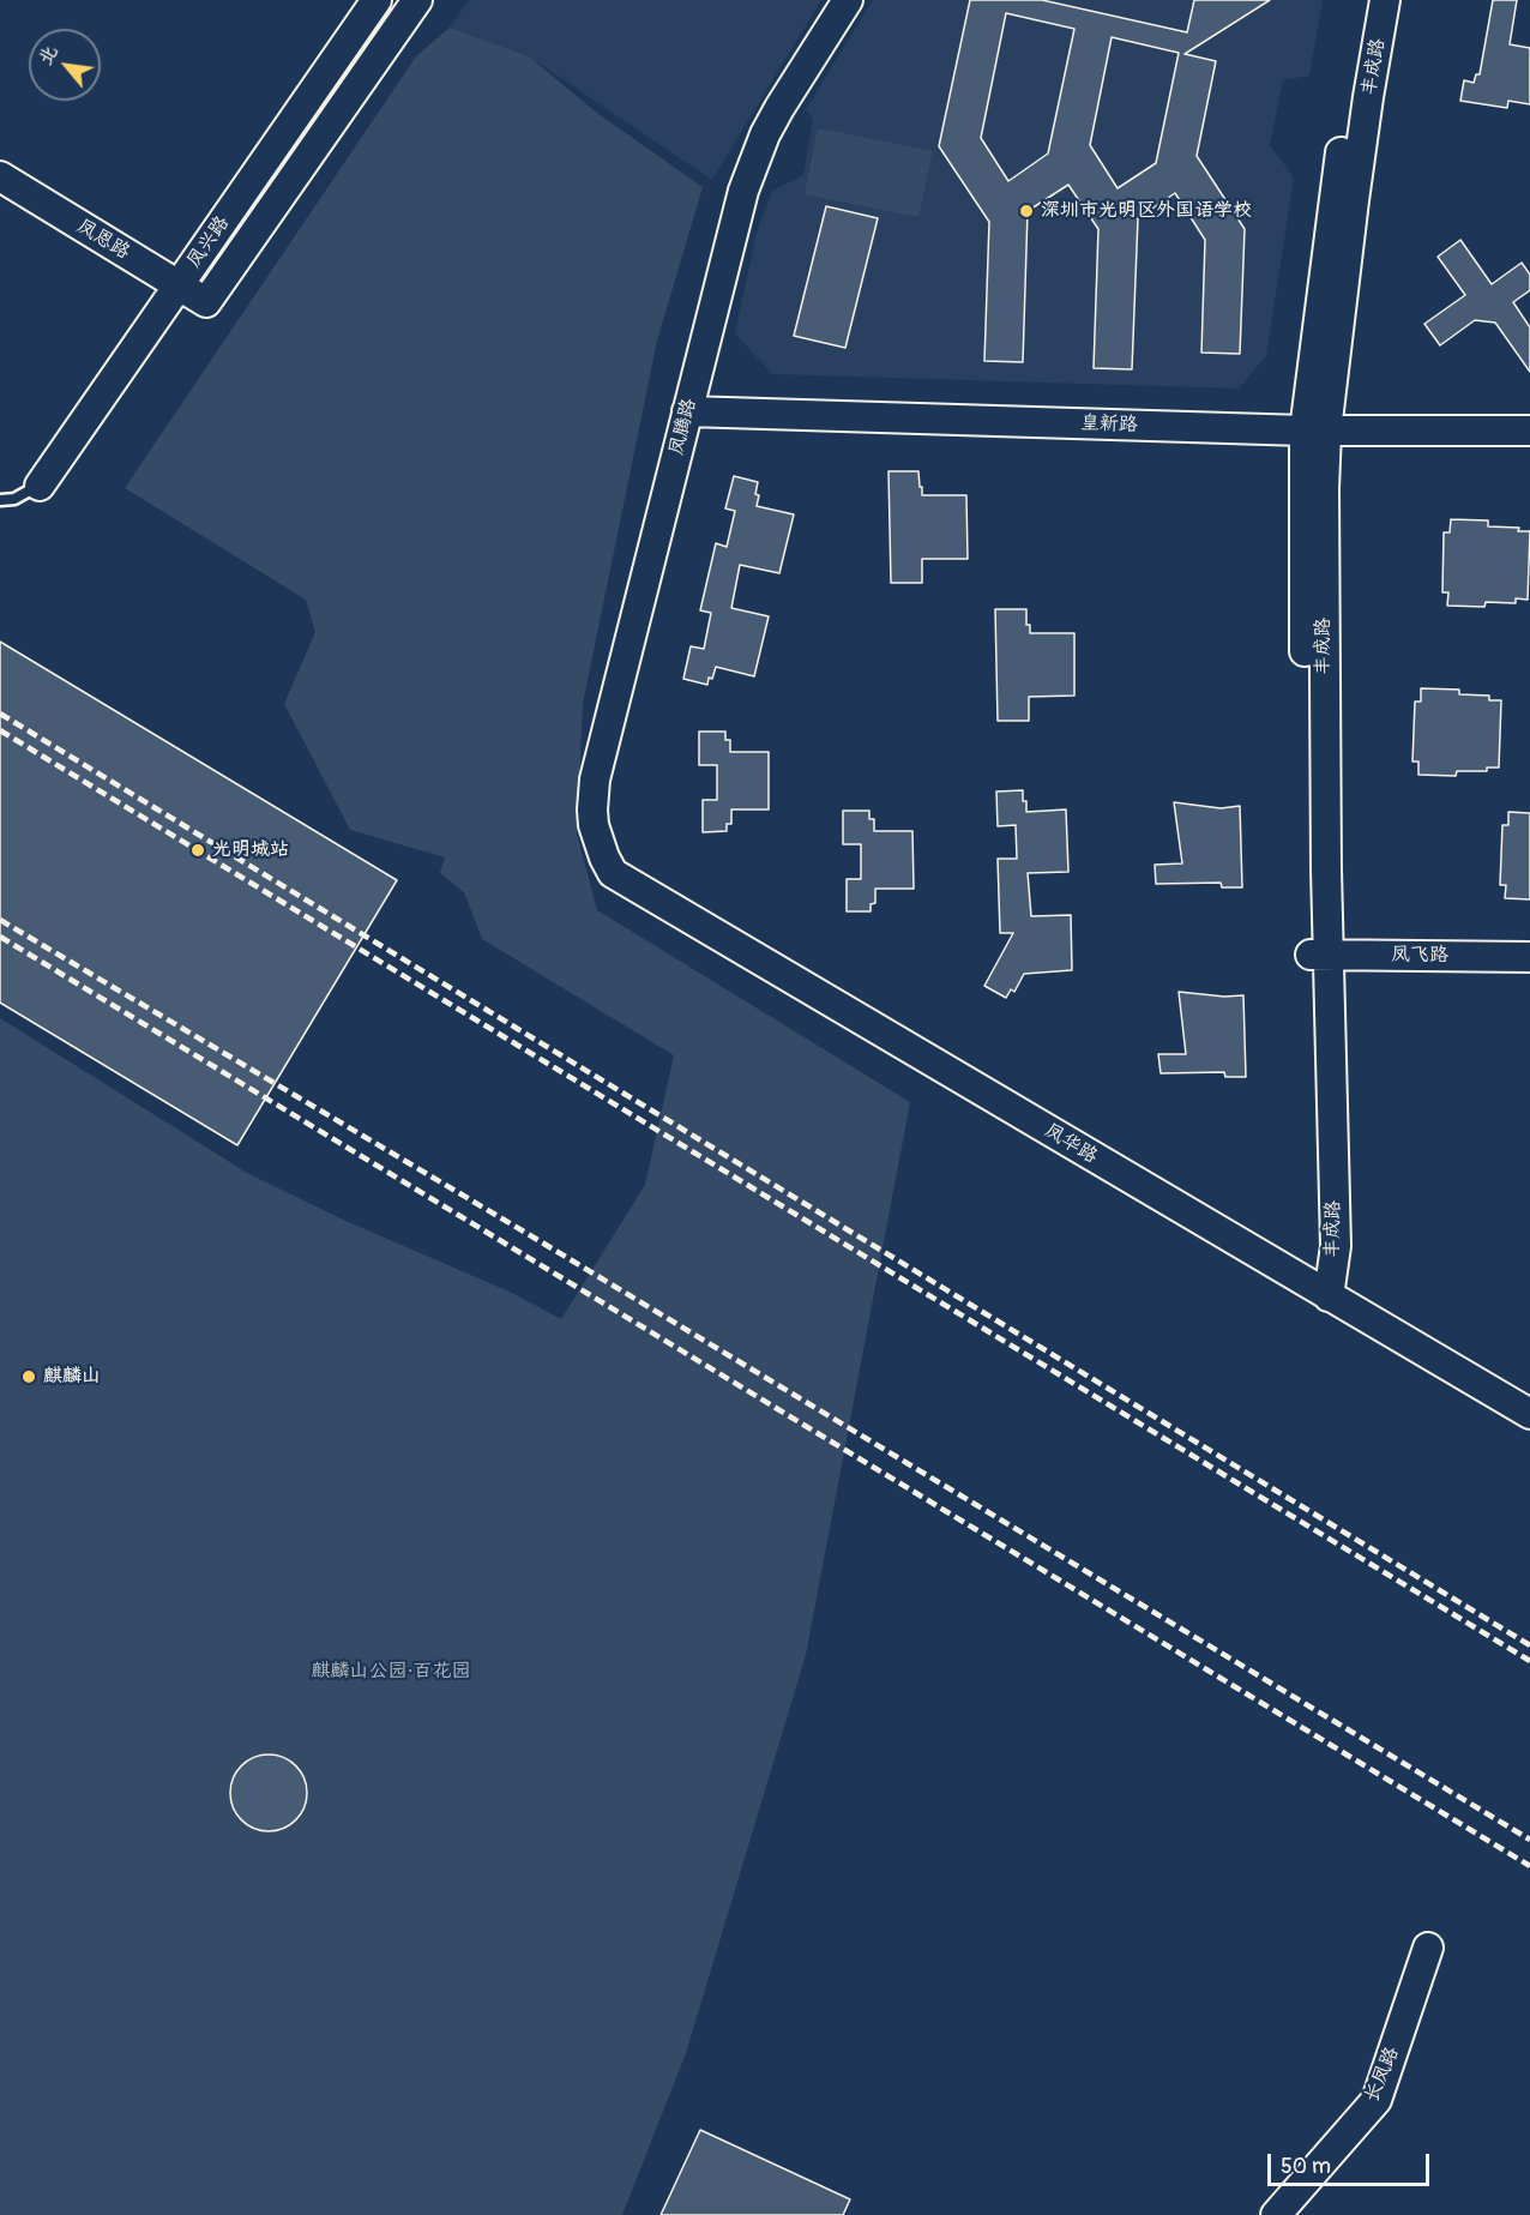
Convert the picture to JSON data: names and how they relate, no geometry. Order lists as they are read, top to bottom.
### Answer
{
  "streets": {
    "street": [
      "丰成路",
      "凤恩路",
      "凤兴路",
      "皇新路",
      "凤腾路",
      "凤飞路",
      "凤华路",
      "长凤路"
    ]
  },
  "crossings": [
    ["丰成路", "皇新路"],
    ["丰成路", "凤飞路"],
    ["丰成路", "凤华路"],
    ["凤恩路", "凤兴路"],
    ["皇新路", "凤腾路"],
    ["凤腾路", "凤华路"]
  ],
  "parks": ["麒麟山公园·百花园"],
  "places": ["深圳市光明区外国语学校", "光明城站", "麒麟山"],
  "scale_bar": "50 m",
  "north": "top left"
}
